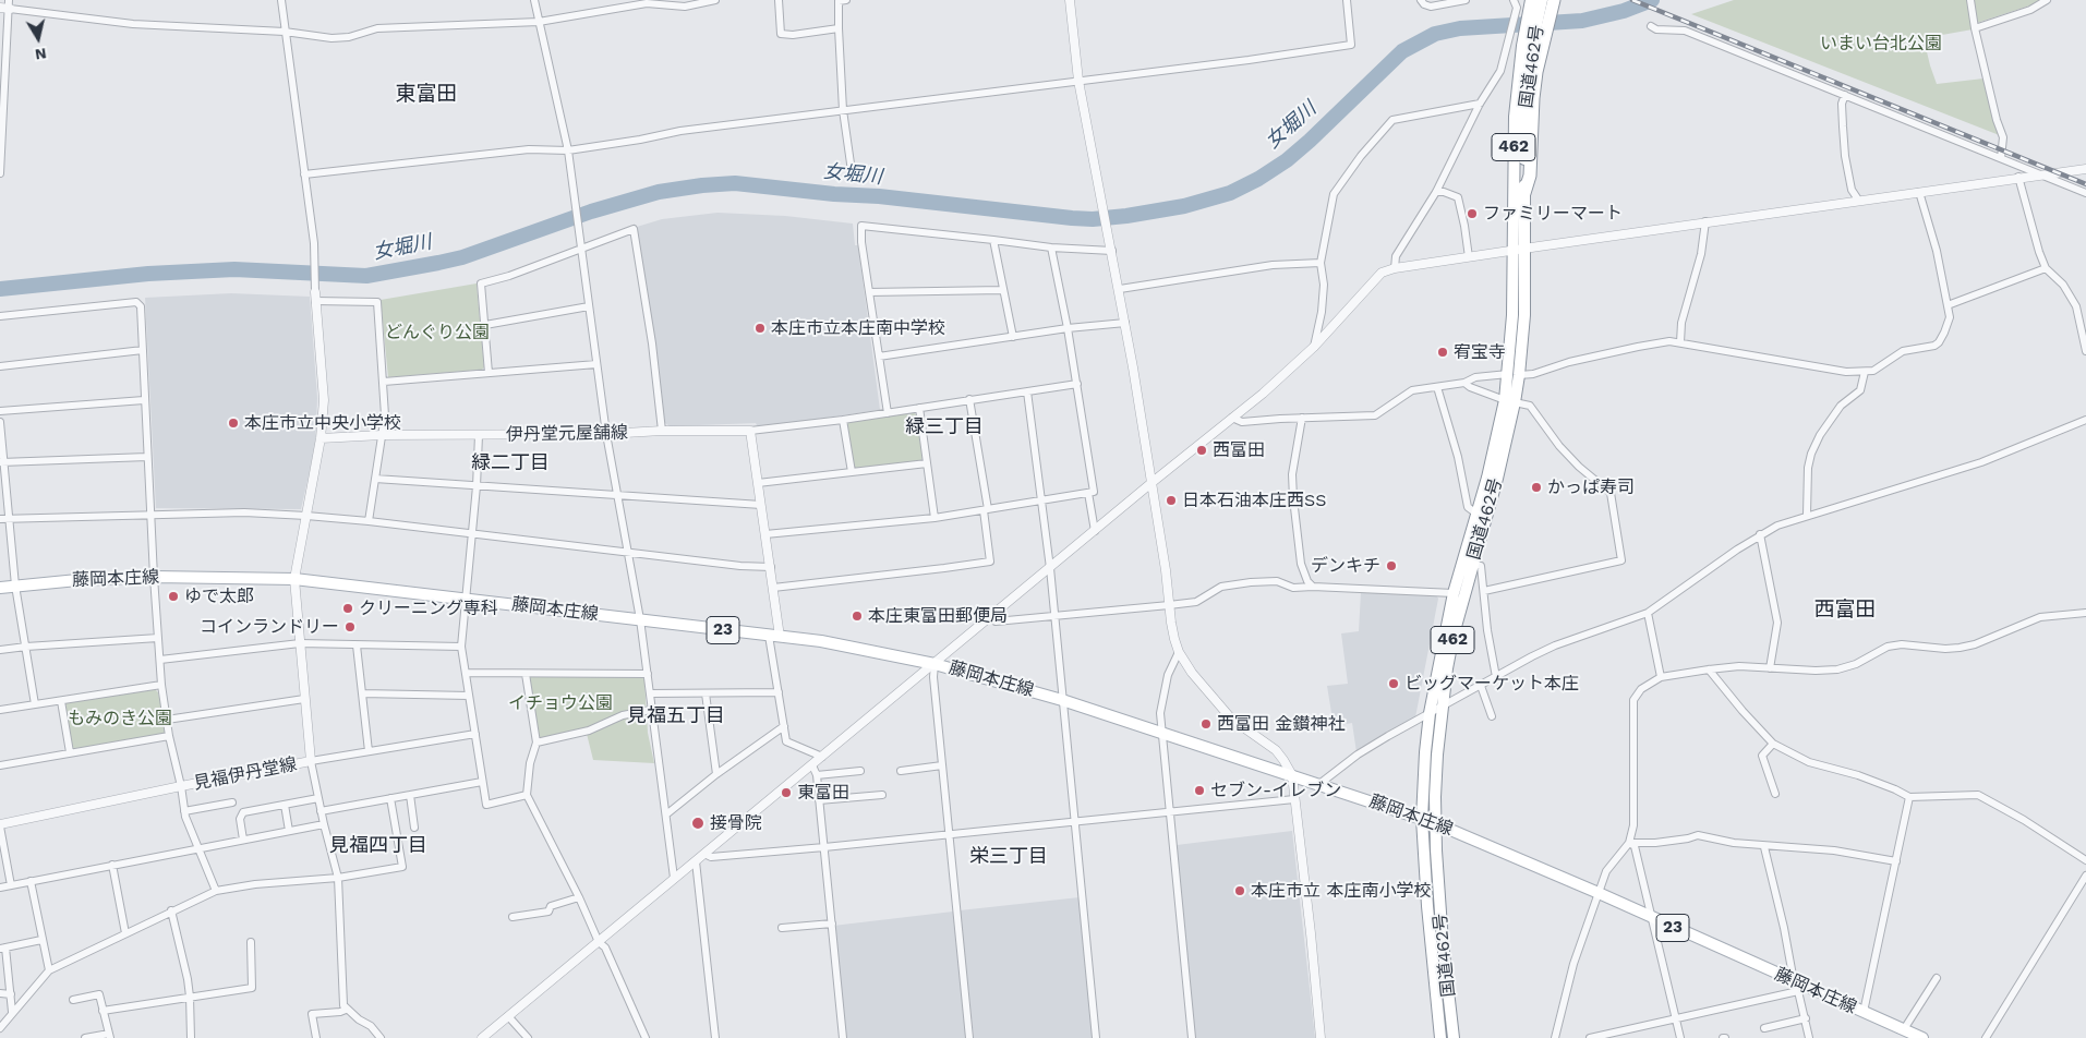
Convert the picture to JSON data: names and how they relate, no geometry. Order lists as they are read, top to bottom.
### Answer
{
  "streets": {
    "main road": [
      "国道462号",
      "462",
      "藤岡本庄線",
      "23"
    ],
    "street": ["伊丹堂元屋舗線", "見福伊丹堂線"]
  },
  "crossings": [
    ["国道462号", "藤岡本庄線"],
    ["藤岡本庄線", "見福伊丹堂線"]
  ],
  "districts": [
    "東富田",
    "緑三丁目",
    "緑二丁目",
    "西富田",
    "見福五丁目",
    "見福四丁目",
    "栄三丁目"
  ],
  "water": ["女堀川"],
  "parks": [
    "いまい台北公園",
    "どんぐり公園",
    "イチョウ公園",
    "もみのき公園"
  ],
  "places": [
    "ファミリーマート",
    "本庄市立本庄南中学校",
    "宥宝寺",
    "本庄市立中央小学校",
    "西富田",
    "かっぱ寿司",
    "日本石油本庄西SS",
    "デンキチ",
    "ゆで太郎",
    "クリーニング専科",
    "本庄東富田郵便局",
    "コインランドリー",
    "ビッグマーケット本庄",
    "西富田 金鑚神社",
    "セブン-イレブン",
    "東富田",
    "接骨院",
    "本庄市立 本庄南小学校"
  ],
  "north": "bottom"
}
